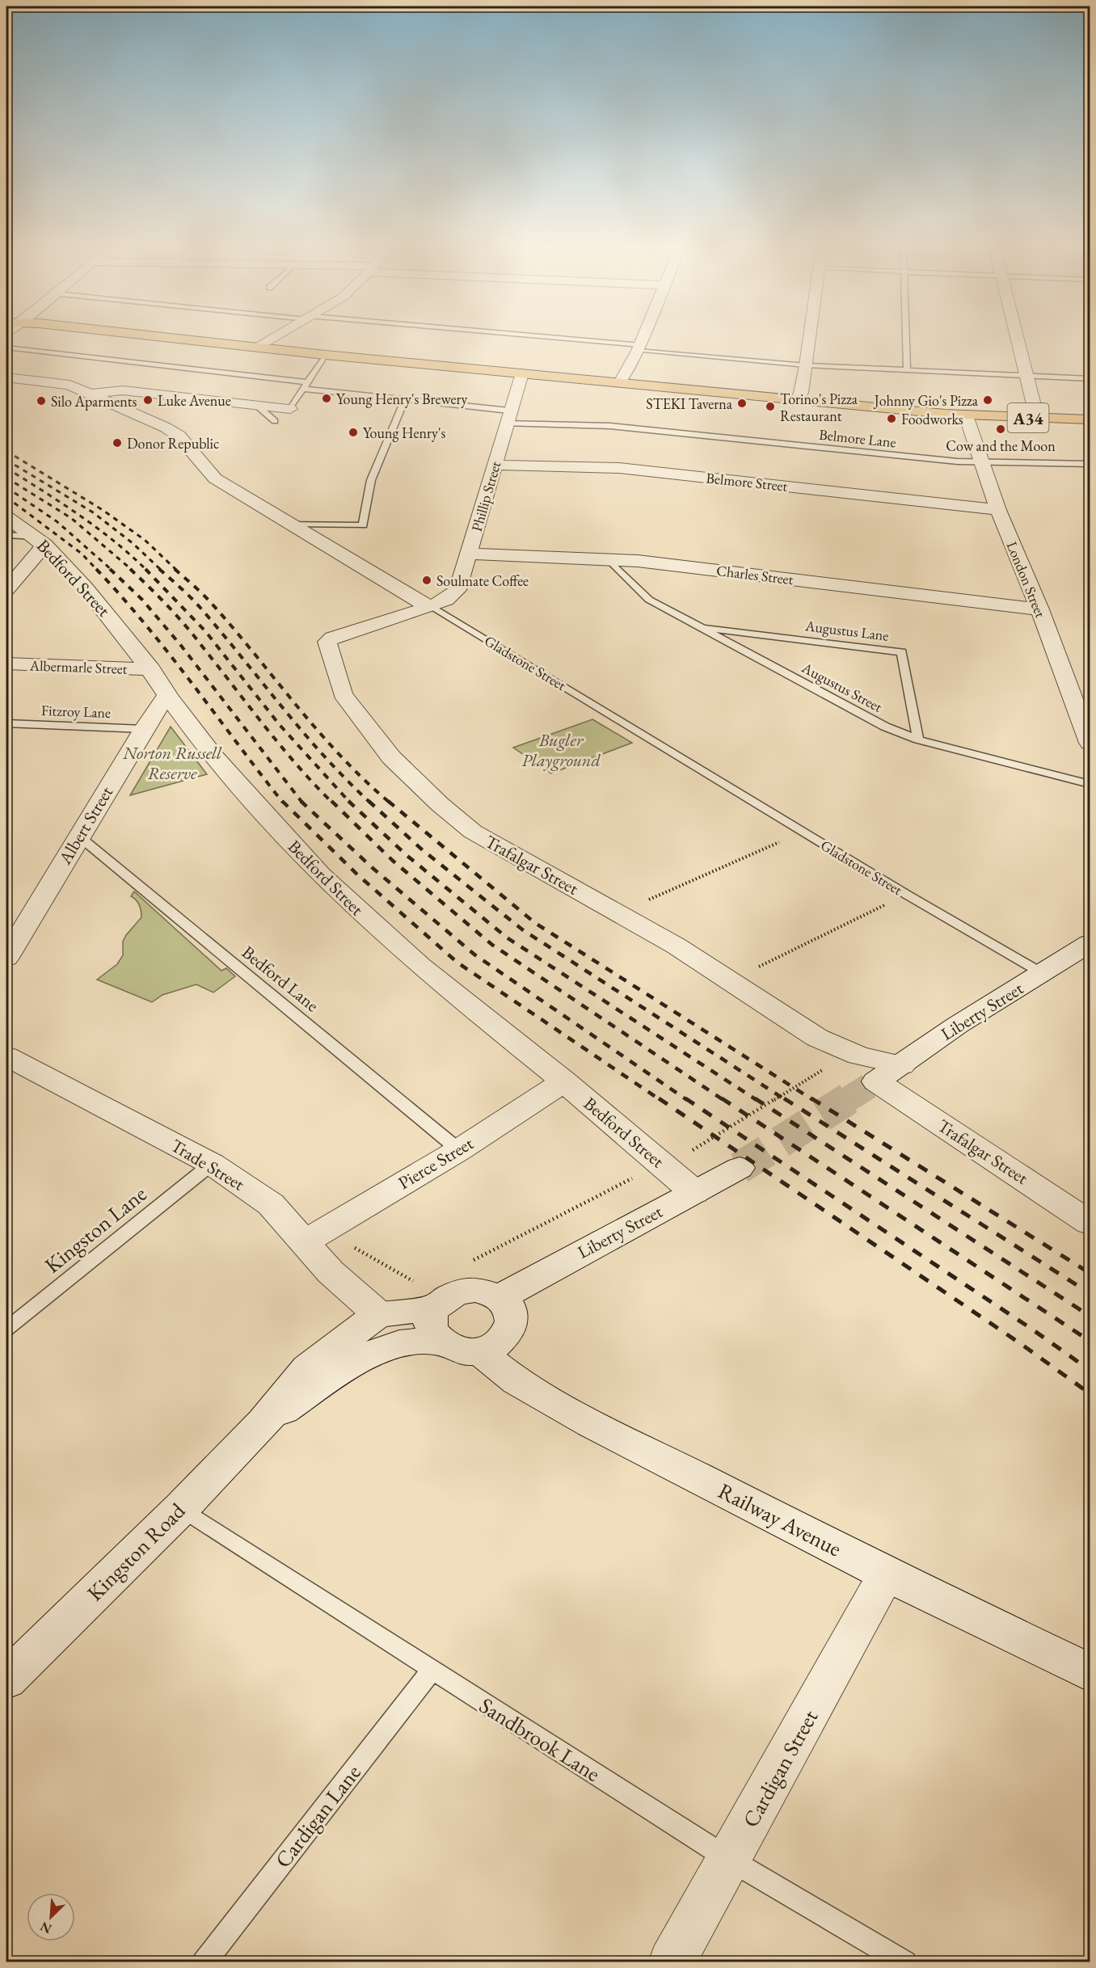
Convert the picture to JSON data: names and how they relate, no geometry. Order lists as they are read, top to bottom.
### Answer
{
  "streets": {
    "highway": ["A34"],
    "street": [
      "Belmore Street",
      "Phillip Street",
      "Charles Street",
      "Bedford Street",
      "London Street",
      "Gladstone Street",
      "Albermarle Street",
      "Albert Street",
      "Trafalgar Street",
      "Liberty Street",
      "Pierce Street",
      "Trade Street",
      "Railway Avenue",
      "Kingston Road",
      "Cardigan Street"
    ],
    "lane": [
      "Belmore Lane",
      "Augustus Lane",
      "Augustus Street",
      "Fitzroy Lane",
      "Bedford Lane",
      "Kingston Lane",
      "Sandbrook Lane",
      "Cardigan Lane"
    ]
  },
  "crossings": [
    ["A34", "Phillip Street"],
    ["A34", "London Street"],
    ["Belmore Lane", "Phillip Street"],
    ["Belmore Lane", "London Street"],
    ["Belmore Street", "Phillip Street"],
    ["Belmore Street", "London Street"],
    ["Phillip Street", "Charles Street"],
    ["Phillip Street", "Gladstone Street"],
    ["Phillip Street", "Trafalgar Street"],
    ["Charles Street", "London Street"],
    ["Charles Street", "Augustus Street"],
    ["Bedford Street", "Albermarle Street"],
    ["Bedford Street", "Albert Street"],
    ["Bedford Street", "Liberty Street"],
    ["Bedford Street", "Pierce Street"],
    ["Augustus Lane", "Augustus Street"],
    ["Gladstone Street", "Trafalgar Street"],
    ["Gladstone Street", "Liberty Street"],
    ["Fitzroy Lane", "Albert Street"],
    ["Albert Street", "Bedford Lane"],
    ["Trafalgar Street", "Liberty Street"],
    ["Bedford Lane", "Pierce Street"],
    ["Liberty Street", "Railway Avenue"],
    ["Liberty Street", "Kingston Road"],
    ["Pierce Street", "Trade Street"],
    ["Trade Street", "Kingston Lane"],
    ["Trade Street", "Kingston Road"],
    ["Railway Avenue", "Kingston Road"],
    ["Railway Avenue", "Cardigan Street"],
    ["Kingston Road", "Sandbrook Lane"],
    ["Sandbrook Lane", "Cardigan Street"],
    ["Sandbrook Lane", "Cardigan Lane"]
  ],
  "parks": ["Bugler Playground", "Norton Russell Reserve"],
  "places": [
    "Young Henry's Brewery",
    "Luke Avenue",
    "Johnny Gio's Pizza",
    "Silo Aparments",
    "STEKI Taverna",
    "Torino's Pizza Restaurant",
    "Foodworks",
    "Cow and the Moon",
    "Young Henry's",
    "Donor Republic",
    "Soulmate Coffee"
  ],
  "north": "bottom left"
}
